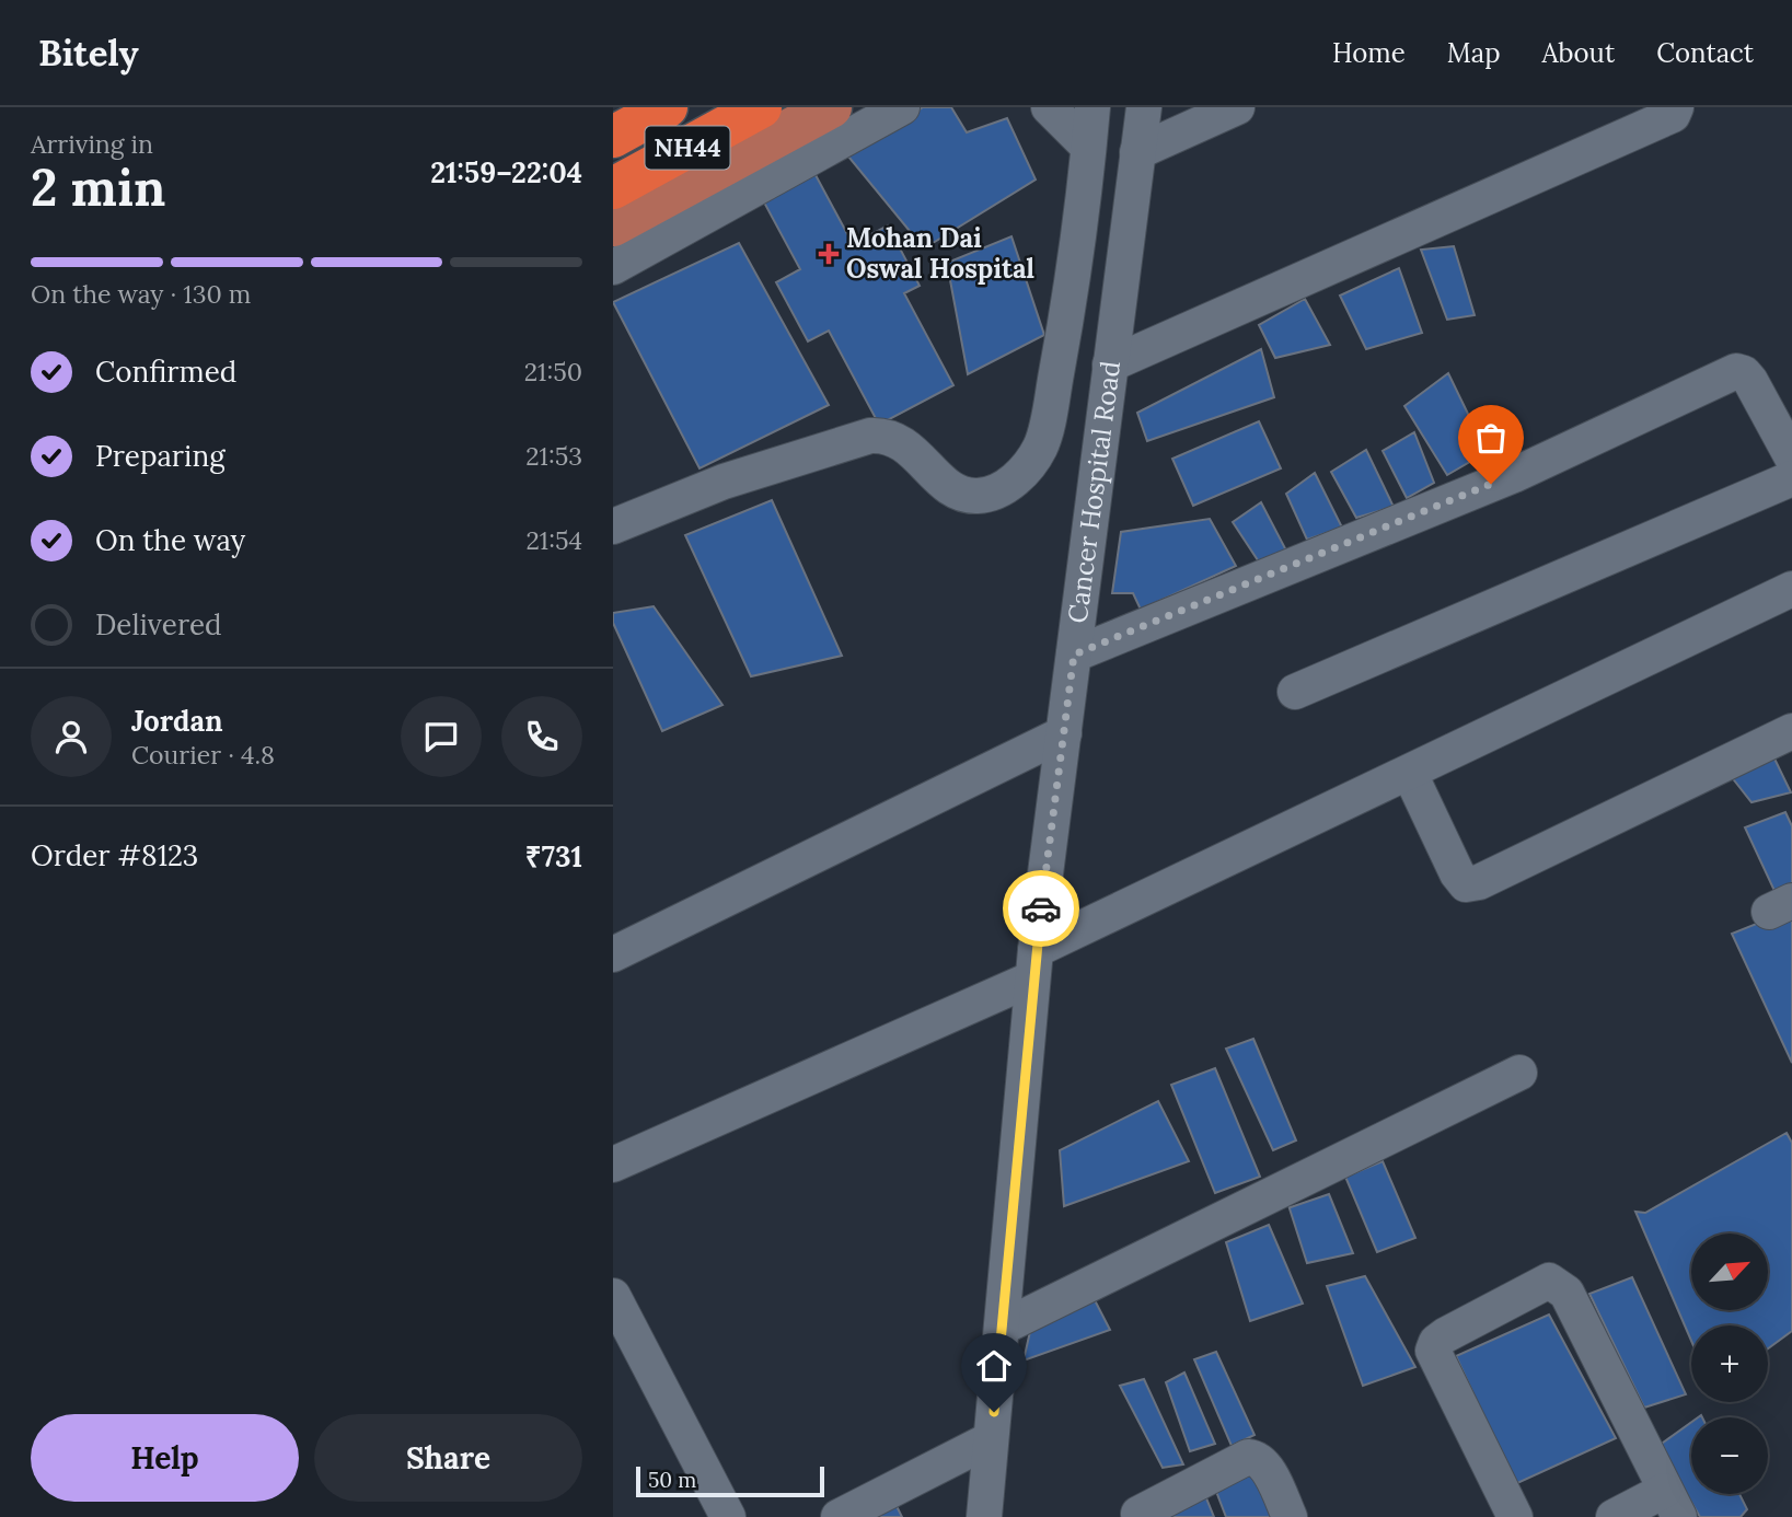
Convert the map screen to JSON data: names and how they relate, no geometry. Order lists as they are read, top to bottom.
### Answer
{
  "streets": {
    "highway": ["NH44"],
    "street": ["Cancer Hospital Road"]
  },
  "places": {
    "health": ["Mohan Dai Oswal Hospital"]
  },
  "scale_bar": "50 m",
  "north": "top right",
  "page": {
    "header": "Bitely",
    "nav": [
      "Home",
      "Map",
      "About",
      "Contact"
    ],
    "heading": ["2 min", "Arriving in", "21:59–22:04"],
    "panel": [
      "Jordan",
      "Courier · 4.8",
      "Order #8123",
      "₹731"
    ],
    "bar": "On the way · 130 m",
    "list": [
      ["Confirmed", "21:50"],
      ["Preparing", "21:53"],
      ["On the way", "21:54"],
      "Delivered"
    ],
    "map_buttons": ["+", "−"],
    "buttons": ["Help", "Share"],
    "scale": "50 m"
  }
}
